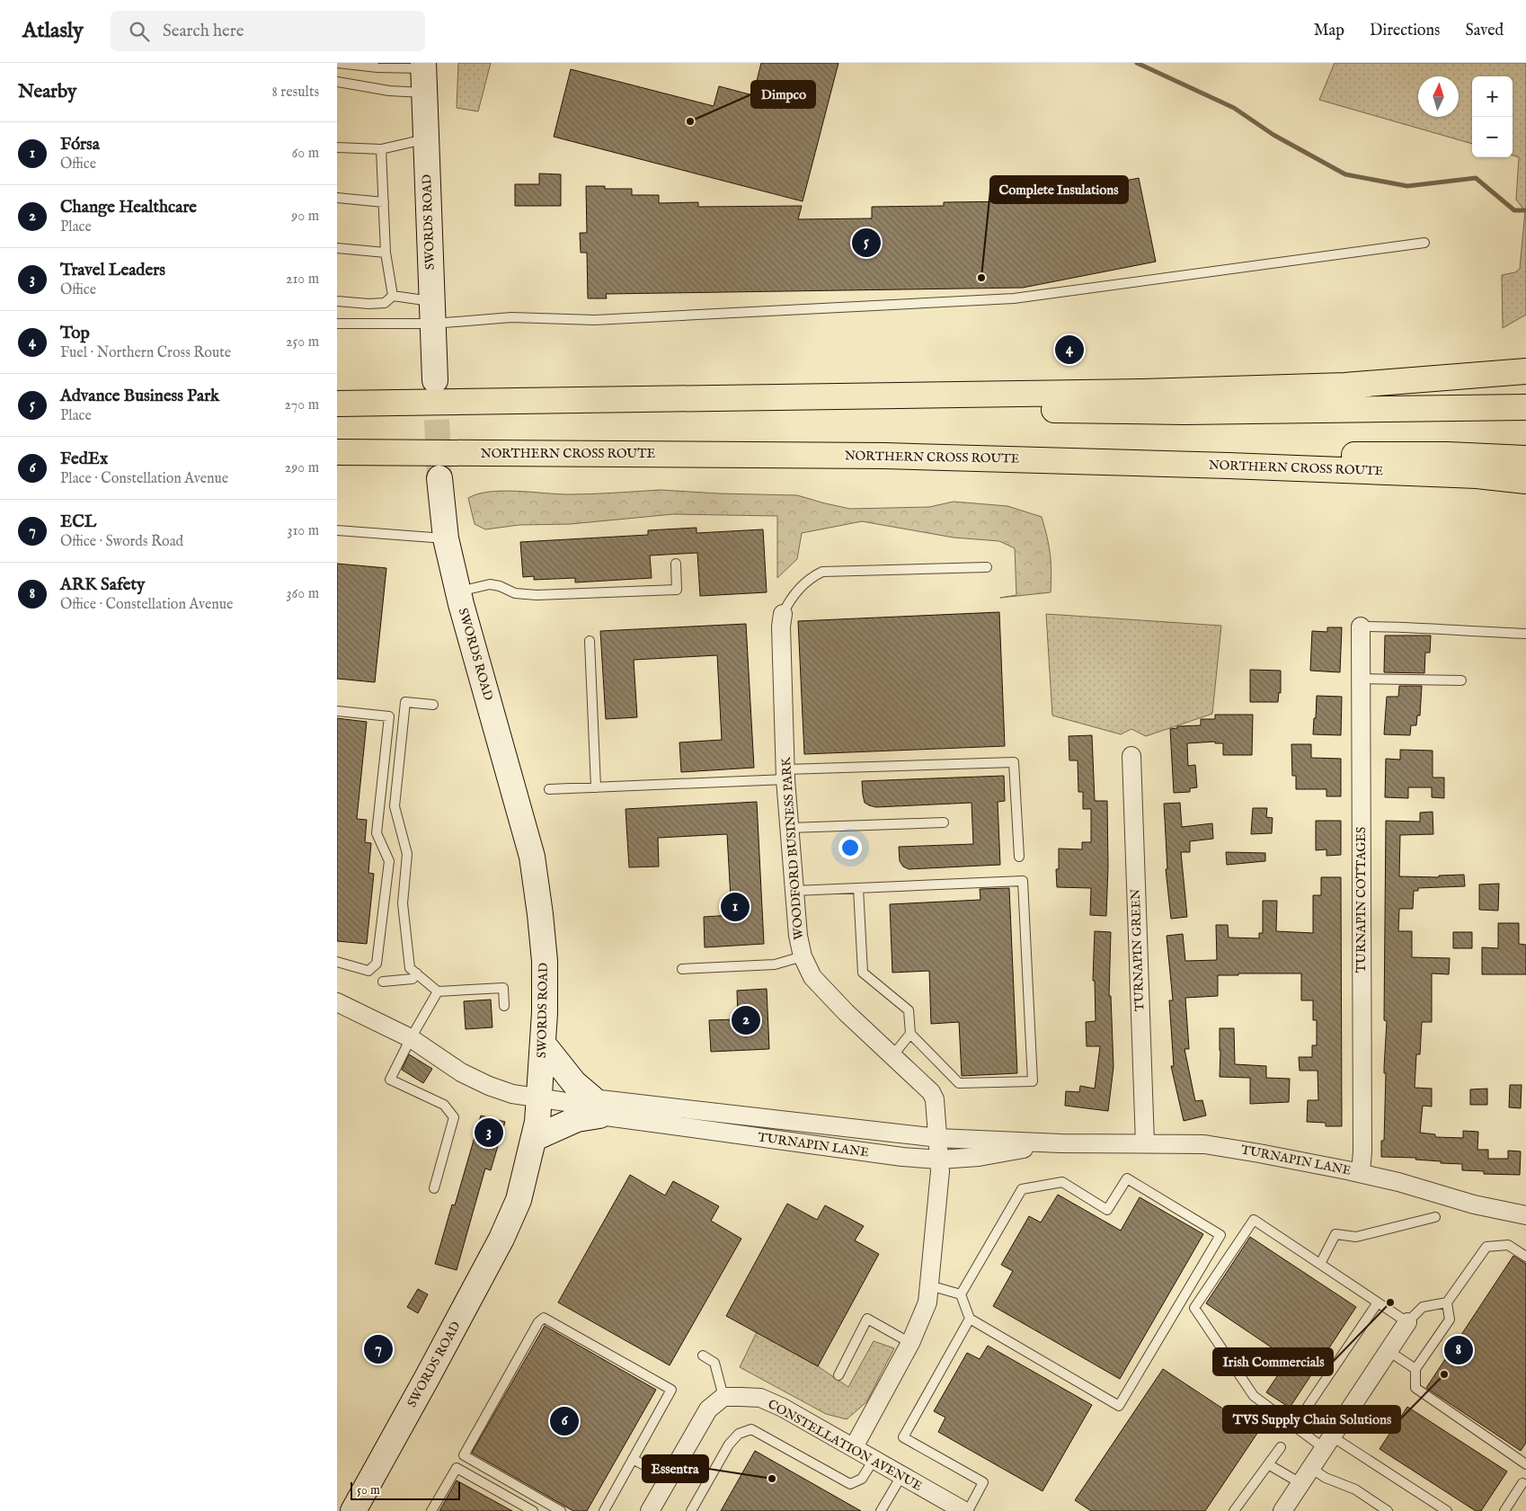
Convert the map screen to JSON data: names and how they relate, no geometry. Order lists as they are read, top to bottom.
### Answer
{
  "streets": {
    "highway": ["NORTHERN CROSS ROUTE"],
    "main road": ["SWORDS ROAD"],
    "street": [
      "WOODFORD BUSINESS PARK",
      "TURNAPIN COTTAGES",
      "TURNAPIN GREEN",
      "TURNAPIN LANE",
      "CONSTELLATION AVENUE"
    ]
  },
  "crossings": [
    ["SWORDS ROAD", "TURNAPIN LANE"],
    ["WOODFORD BUSINESS PARK", "TURNAPIN LANE"],
    ["WOODFORD BUSINESS PARK", "CONSTELLATION AVENUE"],
    ["TURNAPIN COTTAGES", "TURNAPIN LANE"],
    ["TURNAPIN GREEN", "TURNAPIN LANE"]
  ],
  "places": [
    "Dimpco",
    "Complete Insulations",
    "Irish Commercials",
    "TVS Supply Chain Solutions",
    "Essentra"
  ],
  "scale_bar": "50 m",
  "north": "top",
  "page": {
    "header": "Atlasly",
    "search": "Search here",
    "nav": ["Map", "Directions", "Saved"],
    "heading": ["Nearby", "8 results"],
    "map_buttons": ["+", "−"],
    "list": [
      {
        "mark": "1",
        "name": "Fórsa",
        "note": "Office",
        "value": "60 m"
      },
      {
        "mark": "2",
        "name": "Change Healthcare",
        "note": "Place",
        "value": "90 m"
      },
      {
        "mark": "3",
        "name": "Travel Leaders",
        "note": "Office",
        "value": "210 m"
      },
      {
        "mark": "4",
        "name": "Top",
        "note": "Fuel · Northern Cross Route",
        "value": "250 m"
      },
      {
        "mark": "5",
        "name": "Advance Business Park",
        "note": "Place",
        "value": "270 m"
      },
      {
        "mark": "6",
        "name": "FedEx",
        "note": "Place · Constellation Avenue",
        "value": "290 m"
      },
      {
        "mark": "7",
        "name": "ECL",
        "note": "Office · Swords Road",
        "value": "310 m"
      },
      {
        "mark": "8",
        "name": "ARK Safety",
        "note": "Office · Constellation Avenue",
        "value": "360 m"
      }
    ],
    "pins": [
      "5",
      "4",
      "1",
      "2",
      "3",
      "7",
      "8",
      "6"
    ],
    "scale": "50 m"
  }
}
